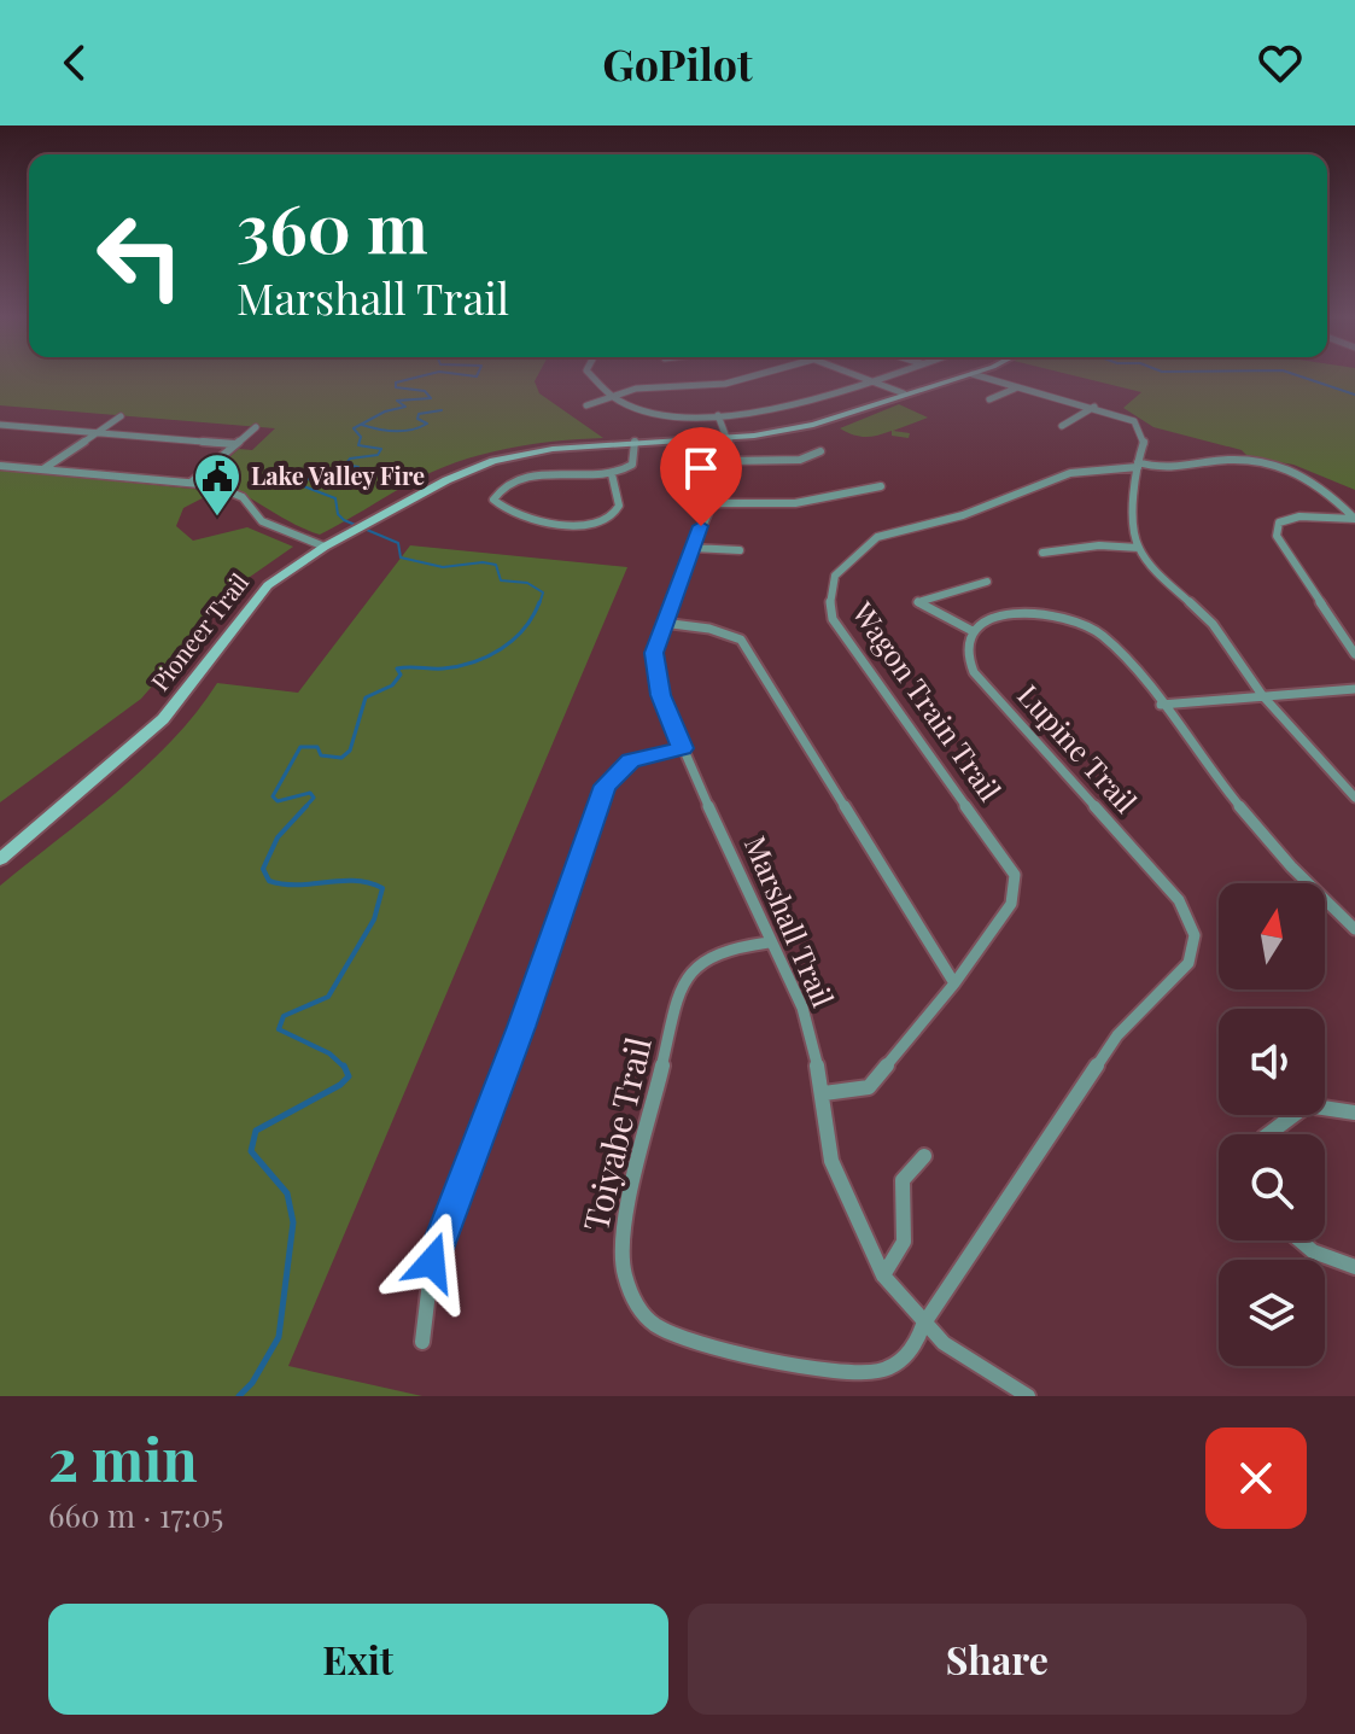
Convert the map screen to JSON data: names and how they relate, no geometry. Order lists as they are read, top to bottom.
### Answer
{
  "streets": {
    "main road": ["Pioneer Trail"],
    "street": [
      "Wagon Train Trail",
      "Lupine Trail",
      "Marshall Trail",
      "Toiyabe Trail"
    ]
  },
  "crossings": [
    ["Pioneer Trail", "Marshall Trail"],
    ["Wagon Train Trail", "Marshall Trail"],
    ["Lupine Trail", "Marshall Trail"],
    ["Lupine Trail", "Toiyabe Trail"],
    ["Marshall Trail", "Toiyabe Trail"]
  ],
  "places": {
    "public building": ["Lake Valley Fire"]
  },
  "north": "top",
  "page": {
    "header": "GoPilot",
    "turn": ["360 m", "Marshall Trail"],
    "heading": ["2 min", "660 m · 17:05"],
    "buttons": ["Exit", "Share"]
  }
}
